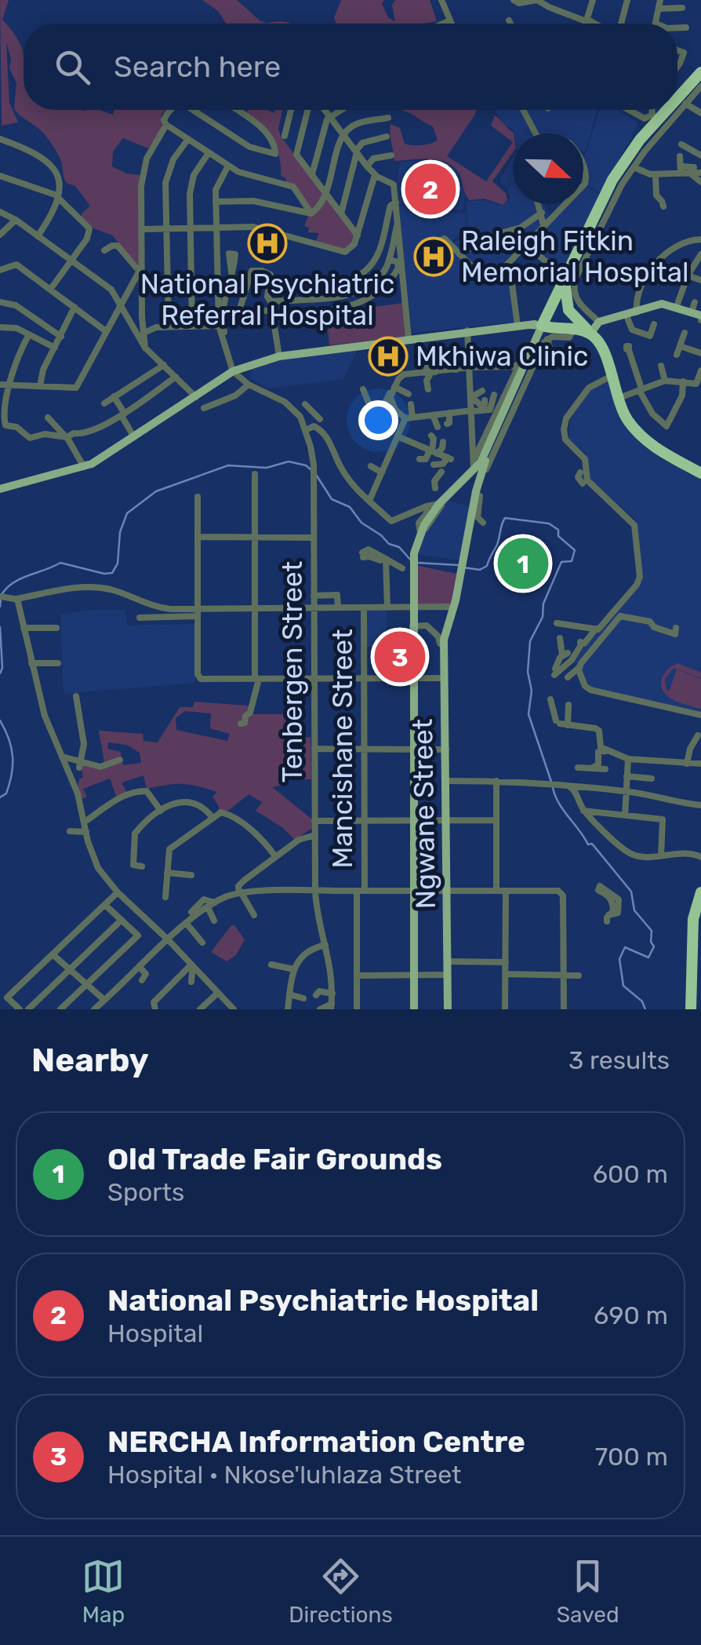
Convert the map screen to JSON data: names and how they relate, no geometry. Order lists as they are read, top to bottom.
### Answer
{
  "streets": {
    "main road": ["Ngwane Street"],
    "street": ["Tenbergen Street", "Mancishane Street"]
  },
  "places": {
    "hospital": ["National Psychiatric Referral Hospital", "Raleigh Fitkin Memorial Hospital", "Mkhiwa Clinic"]
  },
  "north": "right",
  "page": {
    "search": "Search here",
    "pins": ["2", "1", "3"],
    "heading": ["Nearby", "3 results"],
    "list": [
      {
        "mark": "1",
        "name": "Old Trade Fair Grounds",
        "note": "Sports",
        "value": "600 m"
      },
      {
        "mark": "2",
        "name": "National Psychiatric Hospital",
        "note": "Hospital",
        "value": "690 m"
      },
      {
        "mark": "3",
        "name": "NERCHA Information Centre",
        "note": "Hospital · Nkose'luhlaza Street",
        "value": "700 m"
      }
    ],
    "nav": ["Map", "Directions", "Saved"]
  }
}
